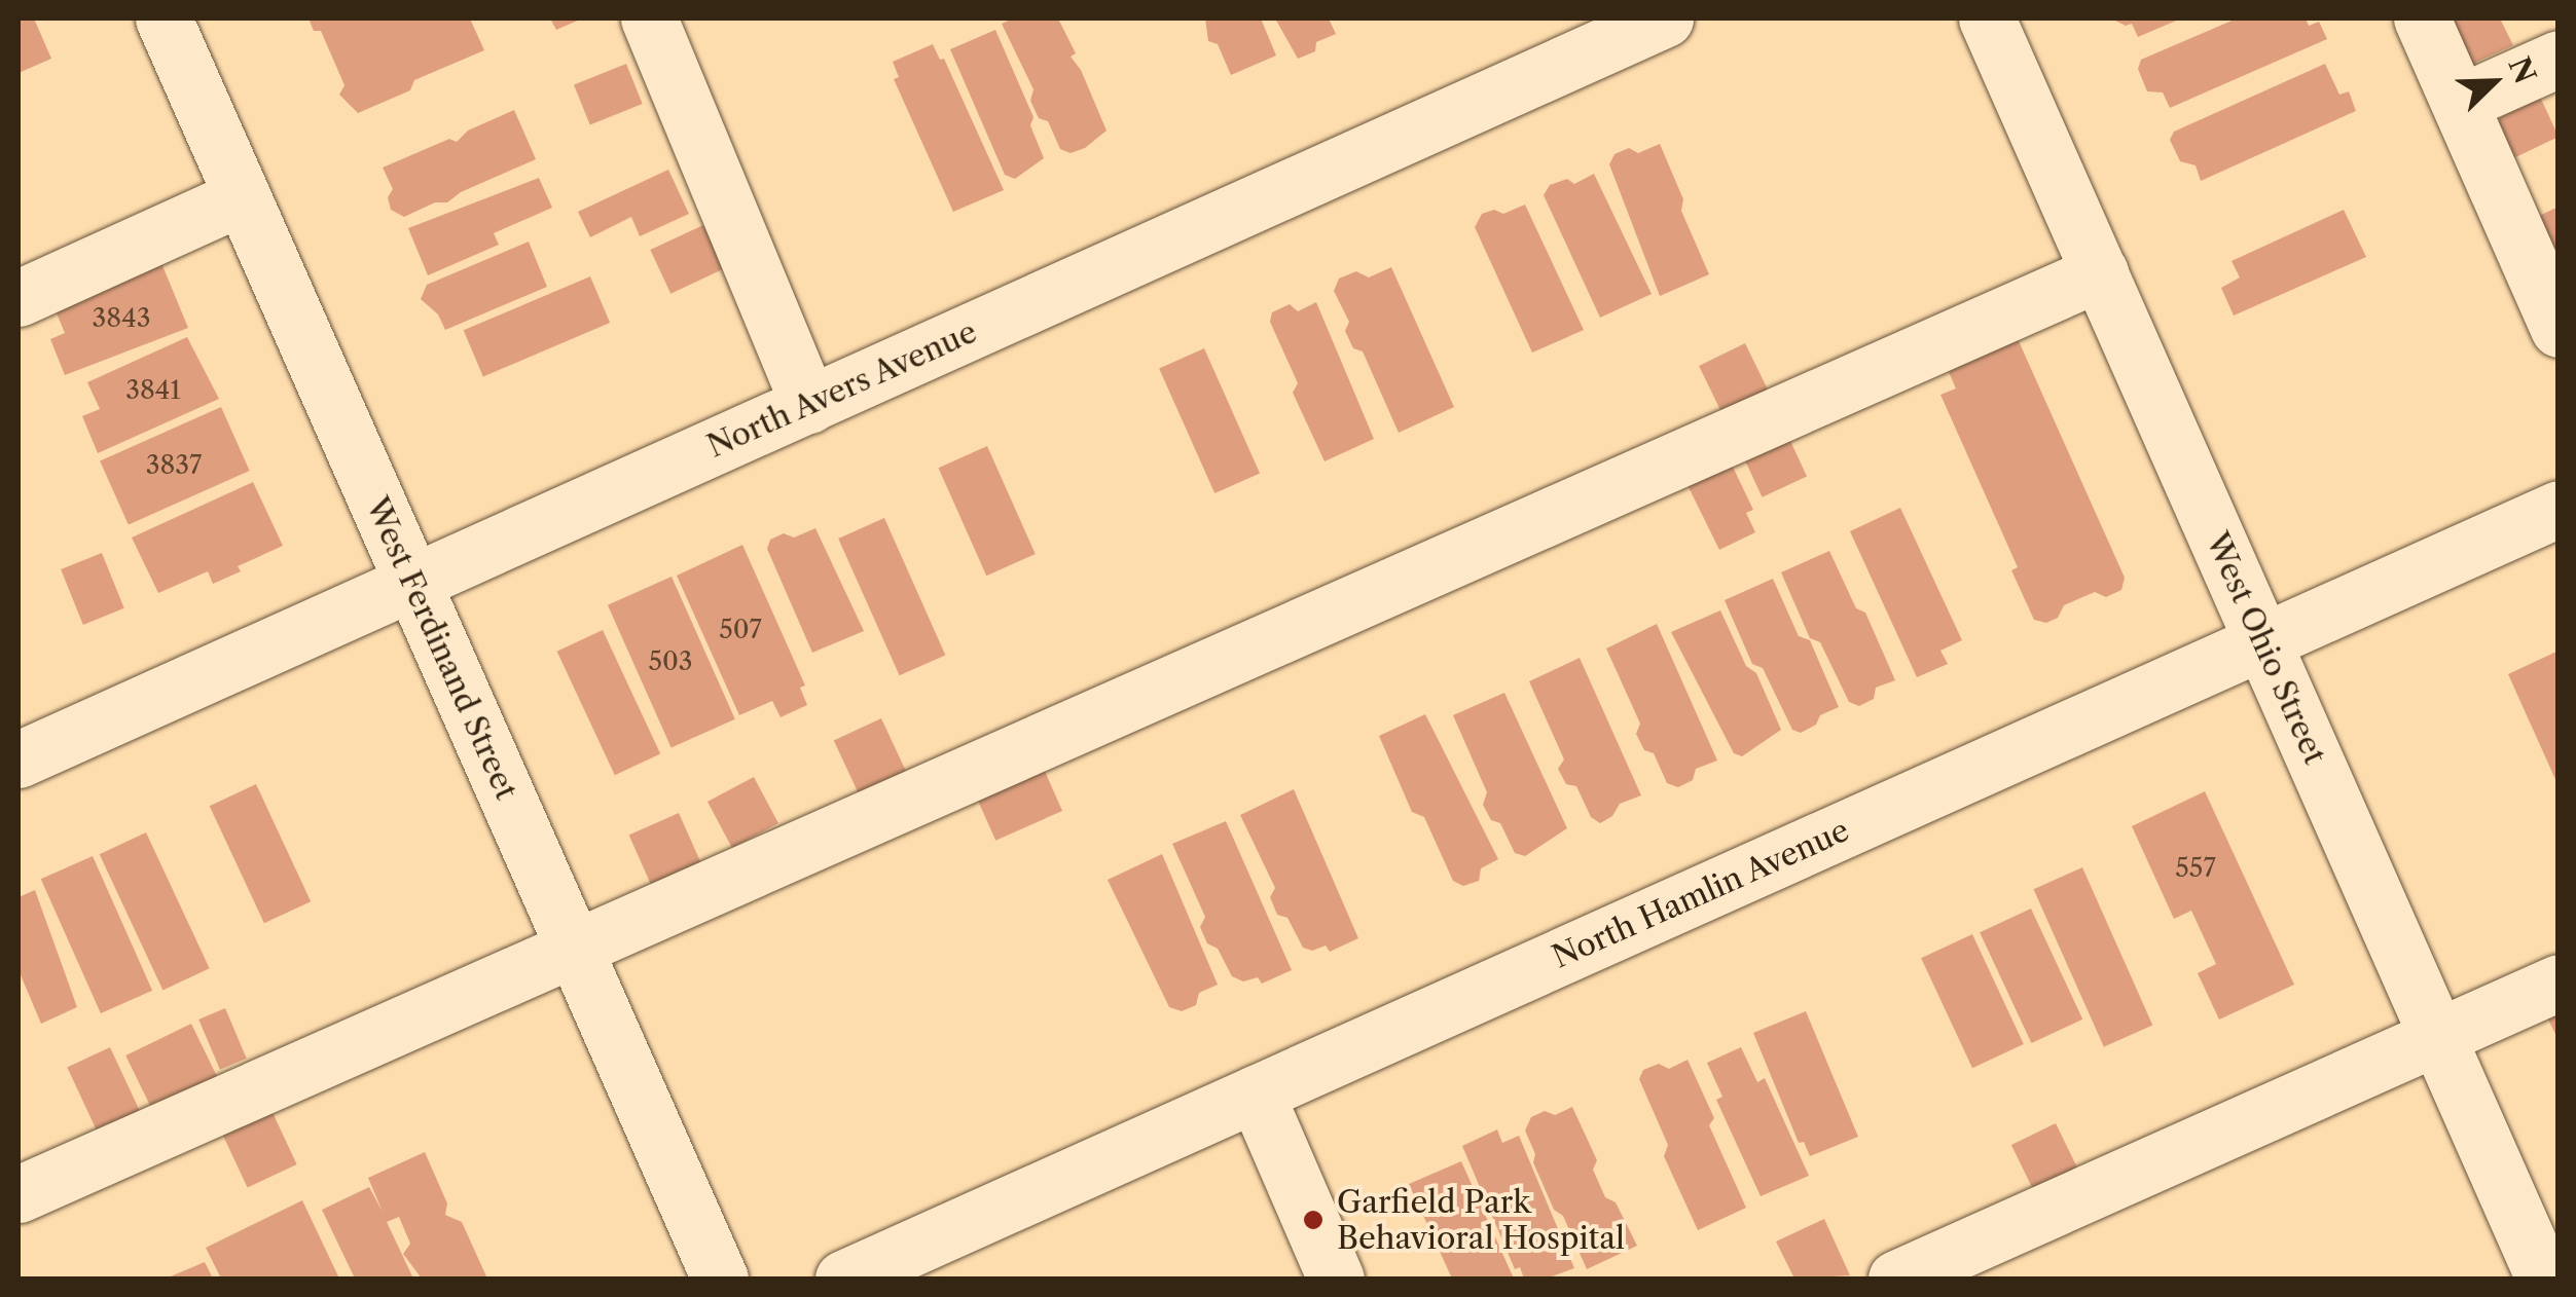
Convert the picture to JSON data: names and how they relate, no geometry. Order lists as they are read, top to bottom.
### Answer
{
  "streets": {
    "street": [
      "North Avers Avenue",
      "West Ferdinand Street",
      "West Ohio Street",
      "North Hamlin Avenue"
    ]
  },
  "crossings": [
    ["North Avers Avenue", "West Ferdinand Street"],
    ["West Ohio Street", "North Hamlin Avenue"]
  ],
  "places": ["Garfield Park Behavioral Hospital"],
  "house_numbers": [
    "3843",
    "3841",
    "3837",
    "507",
    "503",
    "557"
  ],
  "north": "top right"
}
